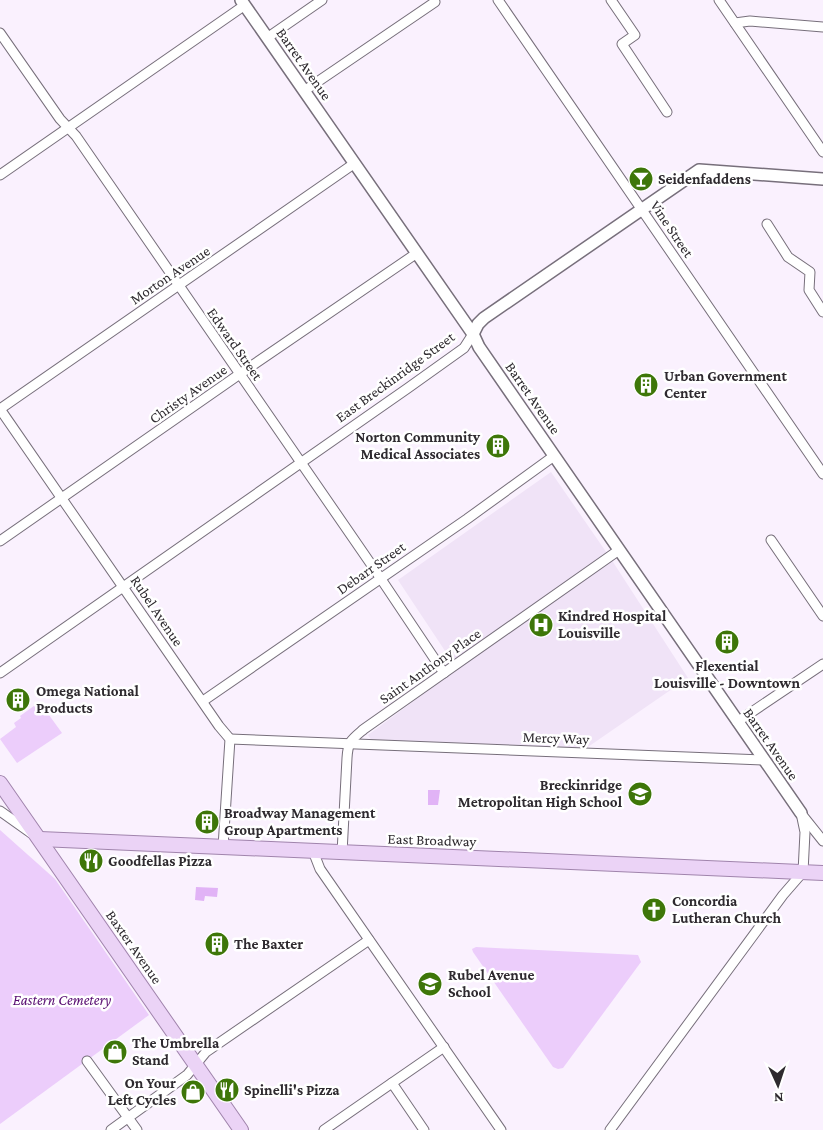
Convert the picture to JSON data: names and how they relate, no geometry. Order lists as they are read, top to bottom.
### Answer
{
  "streets": {
    "main road": ["East Broadway", "Baxter Avenue"],
    "street": [
      "Barret Avenue",
      "Vine Street",
      "Morton Avenue",
      "Edward Street",
      "East Breckinridge Street",
      "Christy Avenue",
      "Debarr Street",
      "Rubel Avenue",
      "Saint Anthony Place",
      "Mercy Way"
    ]
  },
  "crossings": [
    ["Barret Avenue", "Morton Avenue"],
    ["Barret Avenue", "East Breckinridge Street"],
    ["Barret Avenue", "Christy Avenue"],
    ["Barret Avenue", "Debarr Street"],
    ["Barret Avenue", "Saint Anthony Place"],
    ["Barret Avenue", "Mercy Way"],
    ["Barret Avenue", "East Broadway"],
    ["Vine Street", "East Breckinridge Street"],
    ["Morton Avenue", "Edward Street"],
    ["Morton Avenue", "Rubel Avenue"],
    ["Edward Street", "East Breckinridge Street"],
    ["Edward Street", "Christy Avenue"],
    ["Edward Street", "Debarr Street"],
    ["Edward Street", "Saint Anthony Place"],
    ["East Breckinridge Street", "Rubel Avenue"],
    ["Christy Avenue", "Rubel Avenue"],
    ["Debarr Street", "Rubel Avenue"],
    ["Rubel Avenue", "Mercy Way"],
    ["Saint Anthony Place", "Mercy Way"],
    ["East Broadway", "Baxter Avenue"]
  ],
  "parks": ["Eastern Cemetery"],
  "places": {
    "bar": ["Seidenfaddens"],
    "building": [
      "Urban Government Center",
      "Norton Community Medical Associates",
      "Flexential Louisville - Downtown",
      "Omega National Products",
      "Broadway Management Group Apartments",
      "The Baxter"
    ],
    "hospital": ["Kindred Hospital Louisville"],
    "school or university": ["Breckinridge Metropolitan High School", "Rubel Avenue School"],
    "restaurant": ["Goodfellas Pizza", "Spinelli's Pizza"],
    "church": ["Concordia Lutheran Church"],
    "shop": ["The Umbrella Stand", "On Your Left Cycles"]
  },
  "north": "bottom"
}
